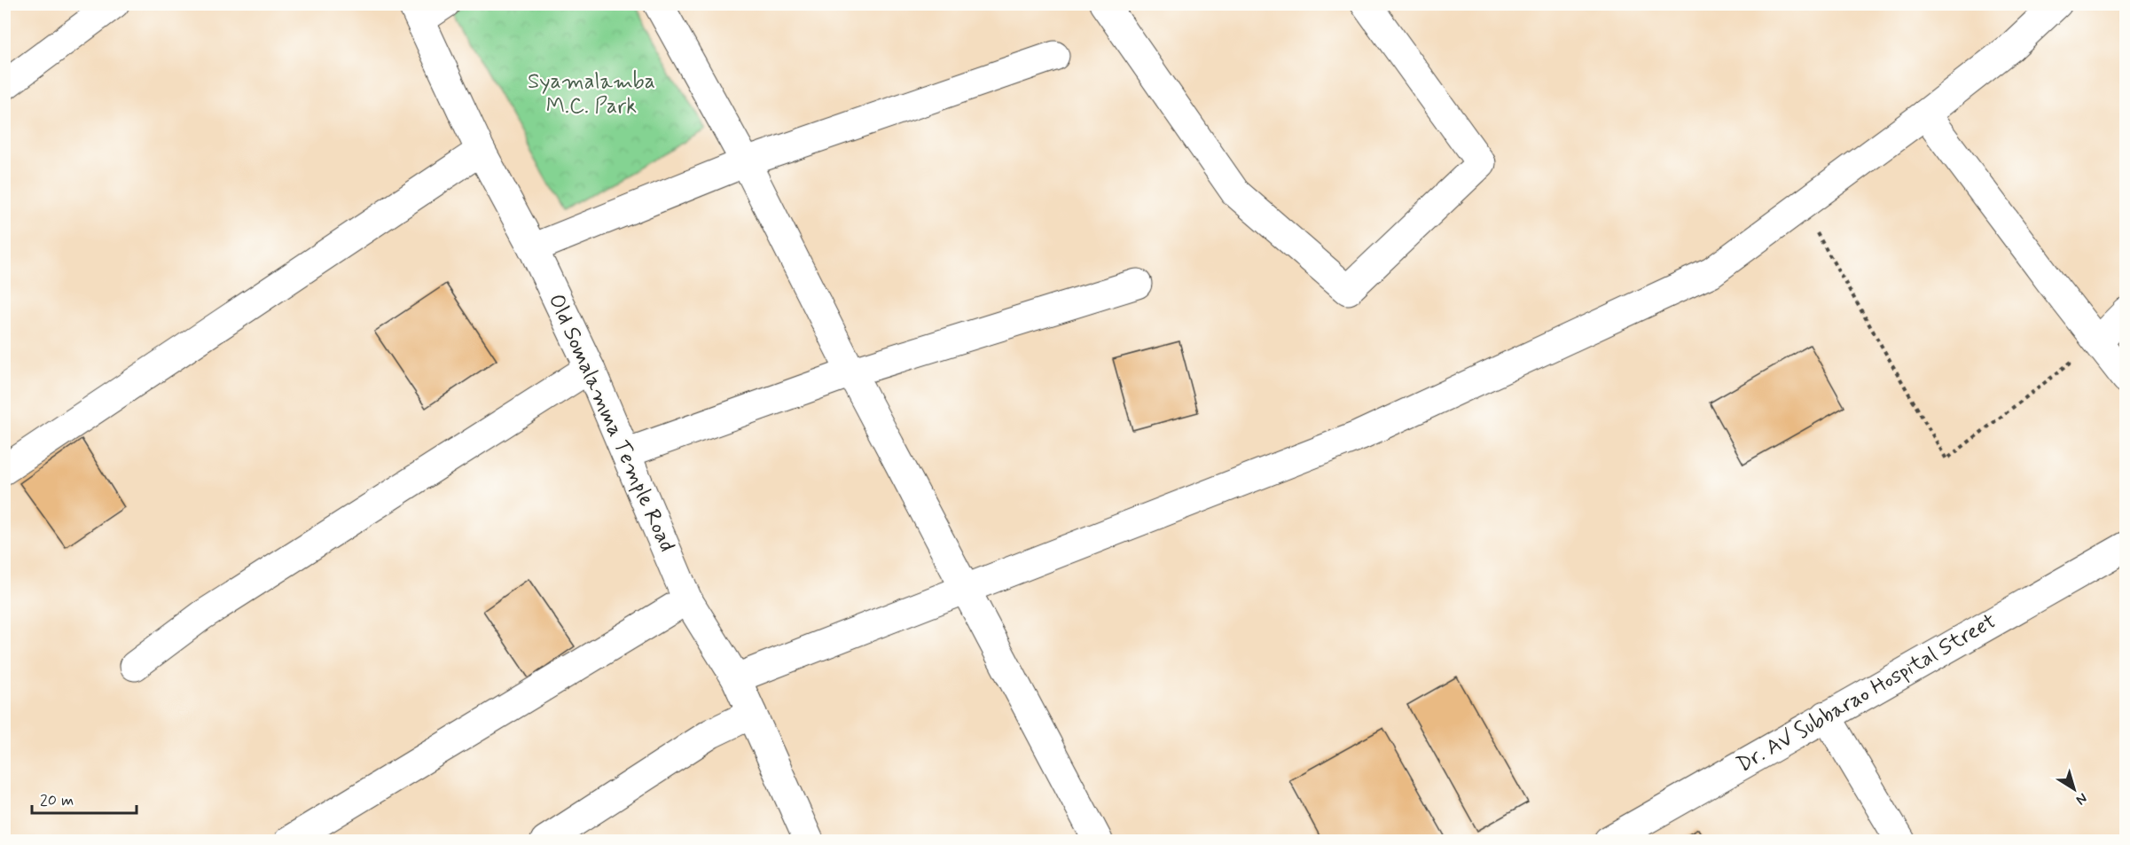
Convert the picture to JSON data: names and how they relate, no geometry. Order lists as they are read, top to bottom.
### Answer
{
  "streets": {
    "street": ["Old Somalamma Temple Road", "Dr. AV Subbarao Hospital Street"]
  },
  "parks": ["Syamalamba M.C. Park"],
  "scale_bar": "20 m",
  "north": "bottom right"
}
